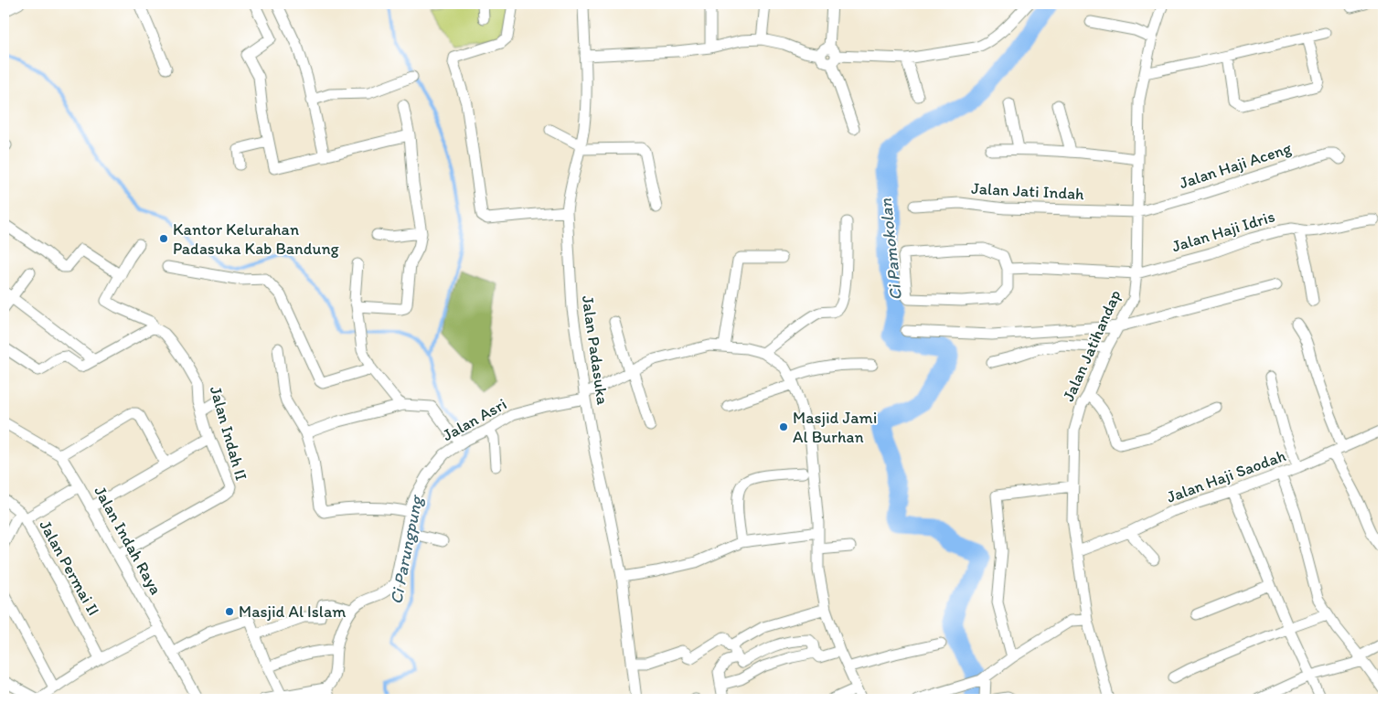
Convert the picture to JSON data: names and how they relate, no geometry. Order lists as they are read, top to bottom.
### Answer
{
  "streets": {
    "street": [
      "Jalan Haji Aceng",
      "Jalan Jati Indah",
      "Jalan Haji Idris",
      "Jalan Jatihandap",
      "Jalan Padasuka",
      "Jalan Asri",
      "Jalan Indah II",
      "Jalan Haji Saodah",
      "Jalan Indah Raya",
      "Jalan Permai II"
    ]
  },
  "crossings": [
    ["Jalan Haji Aceng", "Jalan Jati Indah"],
    ["Jalan Haji Aceng", "Jalan Jatihandap"],
    ["Jalan Jati Indah", "Jalan Jatihandap"],
    ["Jalan Haji Idris", "Jalan Jatihandap"],
    ["Jalan Jatihandap", "Jalan Haji Saodah"],
    ["Jalan Padasuka", "Jalan Asri"],
    ["Jalan Indah II", "Jalan Indah Raya"]
  ],
  "water": ["Ci Pamokolan", "Ci Parungpung"],
  "places": ["Kantor Kelurahan Padasuka Kab Bandung", "Masjid Jami Al Burhan", "Masjid Al Islam"]
}
